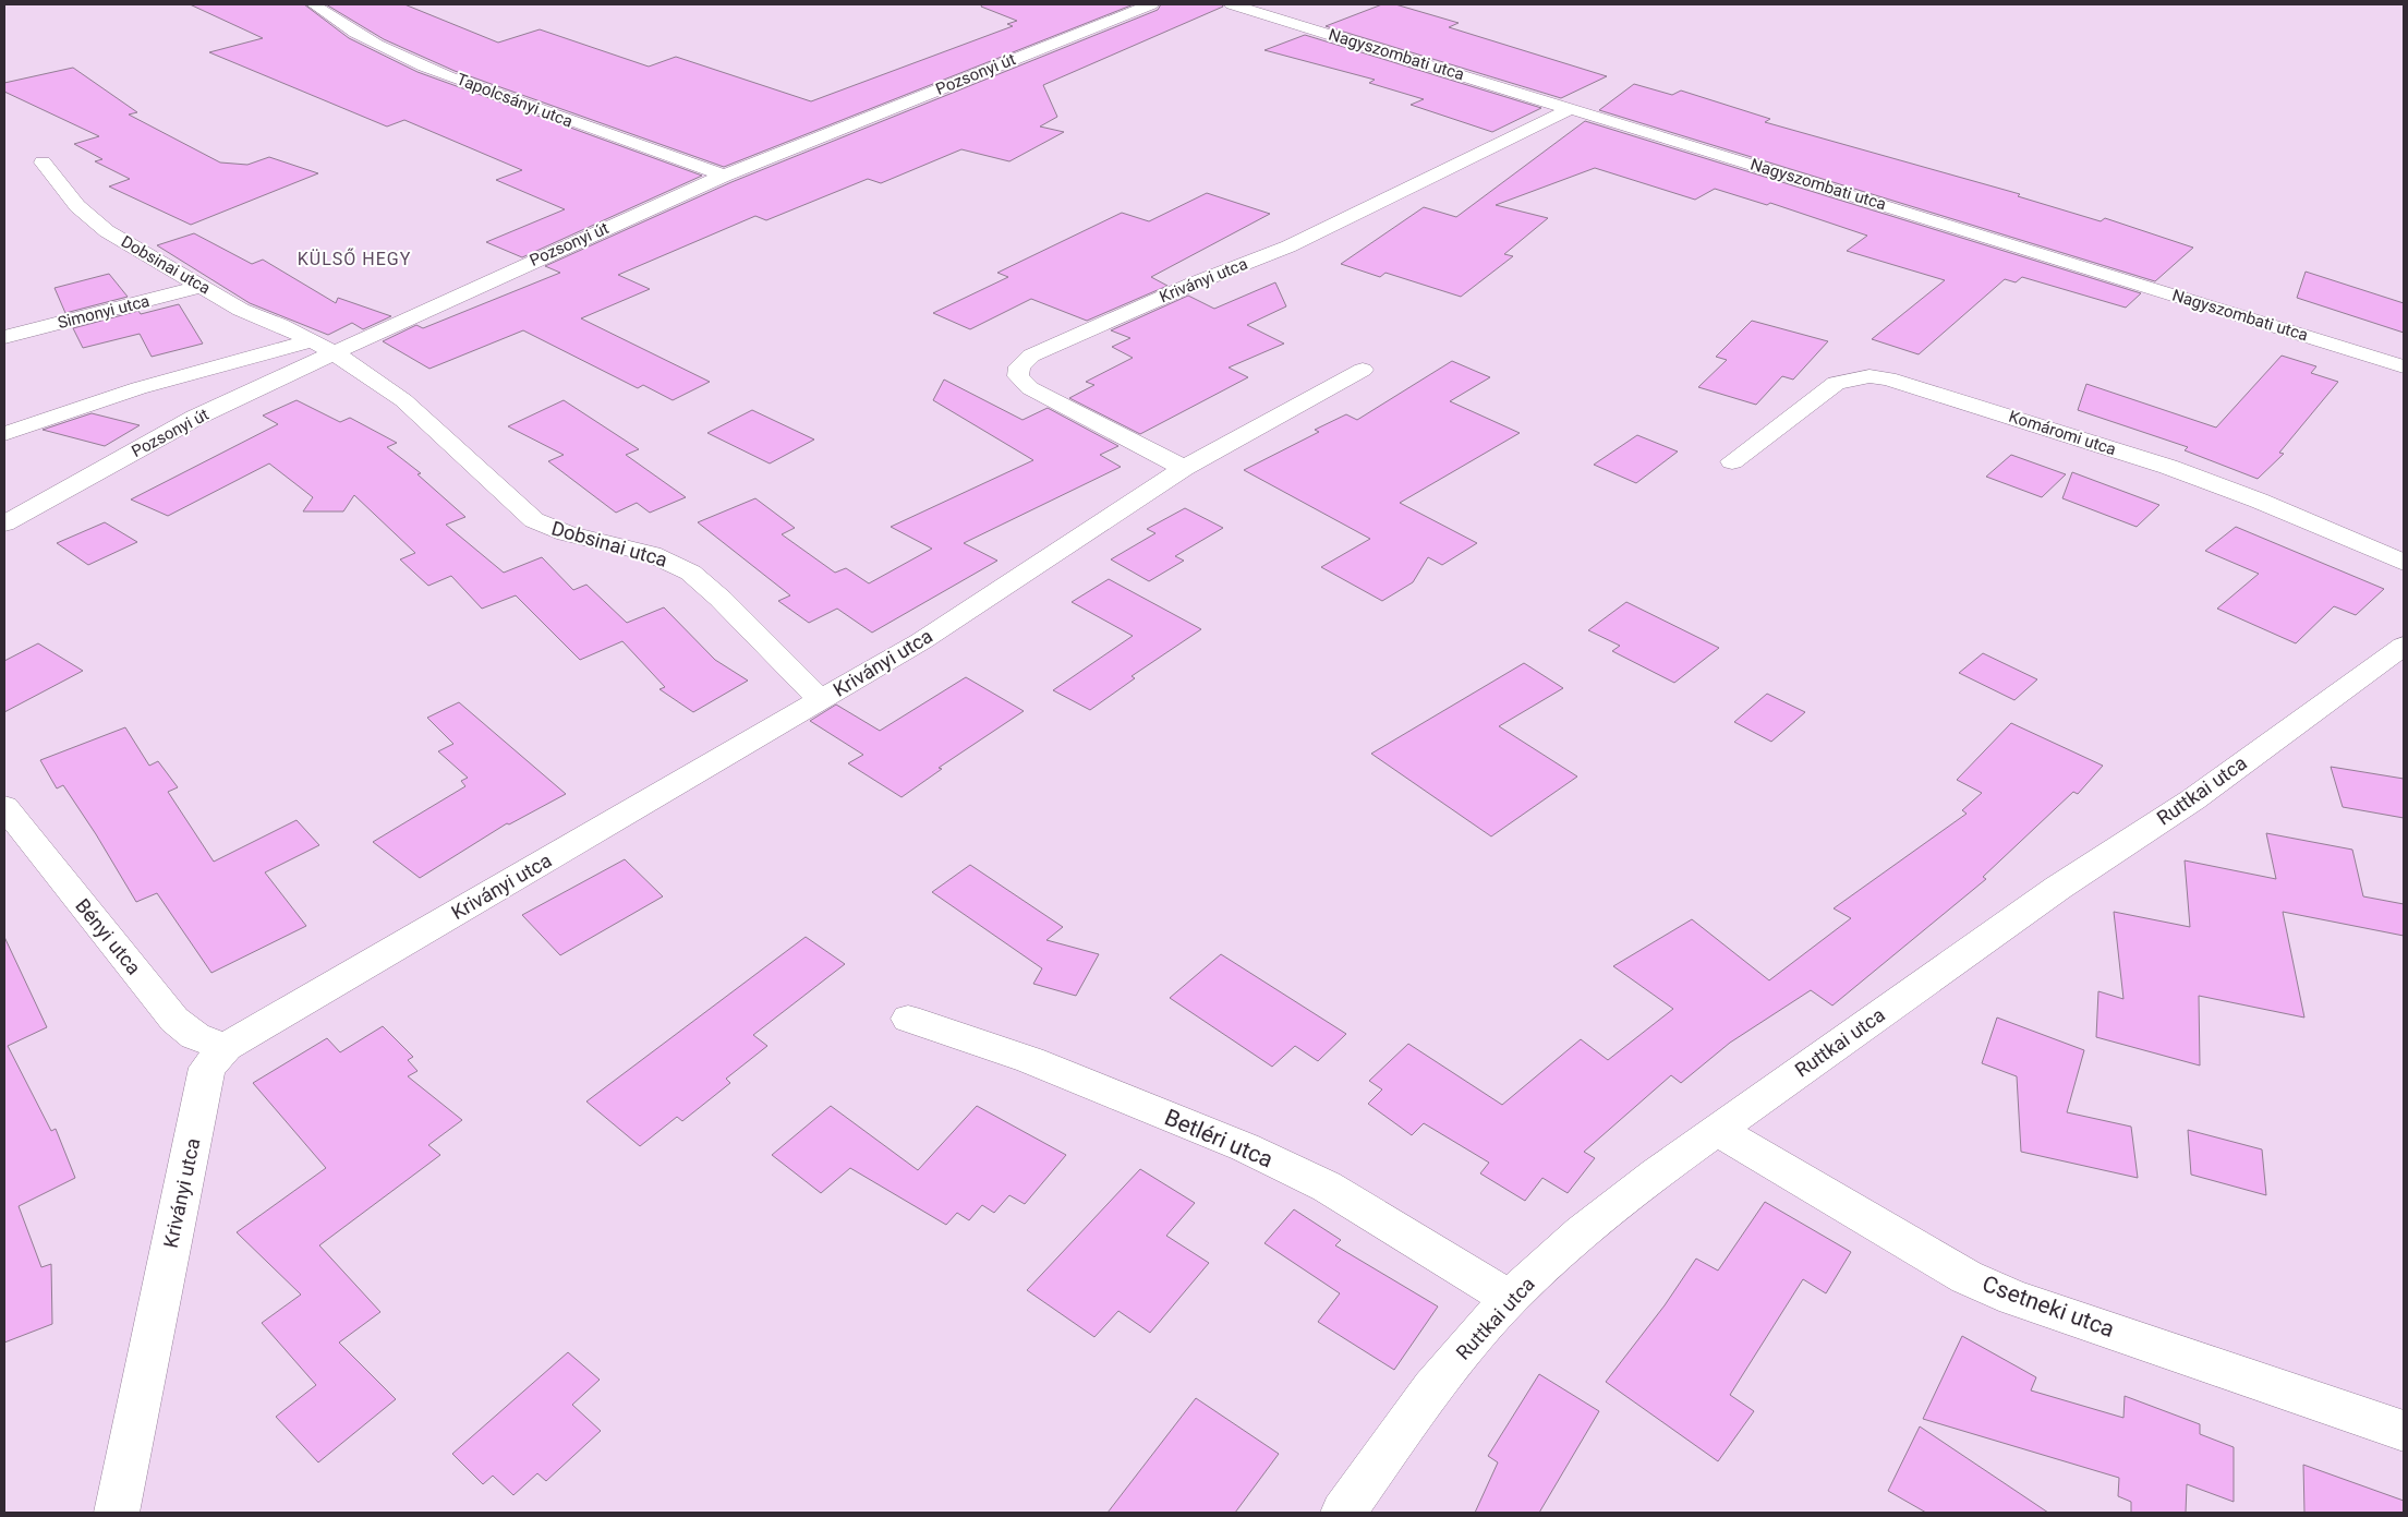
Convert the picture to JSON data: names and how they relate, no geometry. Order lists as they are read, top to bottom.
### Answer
{
  "streets": {
    "street": [
      "Nagyszombati utca",
      "Pozsonyi út",
      "Tapolcsányi utca",
      "Dobsinai utca",
      "Kriványi utca",
      "Simonyi utca",
      "Komáromi utca",
      "Ruttkai utca",
      "Bényi utca",
      "Betléri utca",
      "Csetneki utca"
    ]
  },
  "crossings": [
    ["Nagyszombati utca", "Kriványi utca"],
    ["Pozsonyi út", "Tapolcsányi utca"],
    ["Pozsonyi út", "Dobsinai utca"],
    ["Dobsinai utca", "Kriványi utca"],
    ["Dobsinai utca", "Simonyi utca"],
    ["Kriványi utca", "Bényi utca"],
    ["Ruttkai utca", "Betléri utca"],
    ["Ruttkai utca", "Csetneki utca"]
  ],
  "districts": ["KÜLSŐ HEGY"]
}
